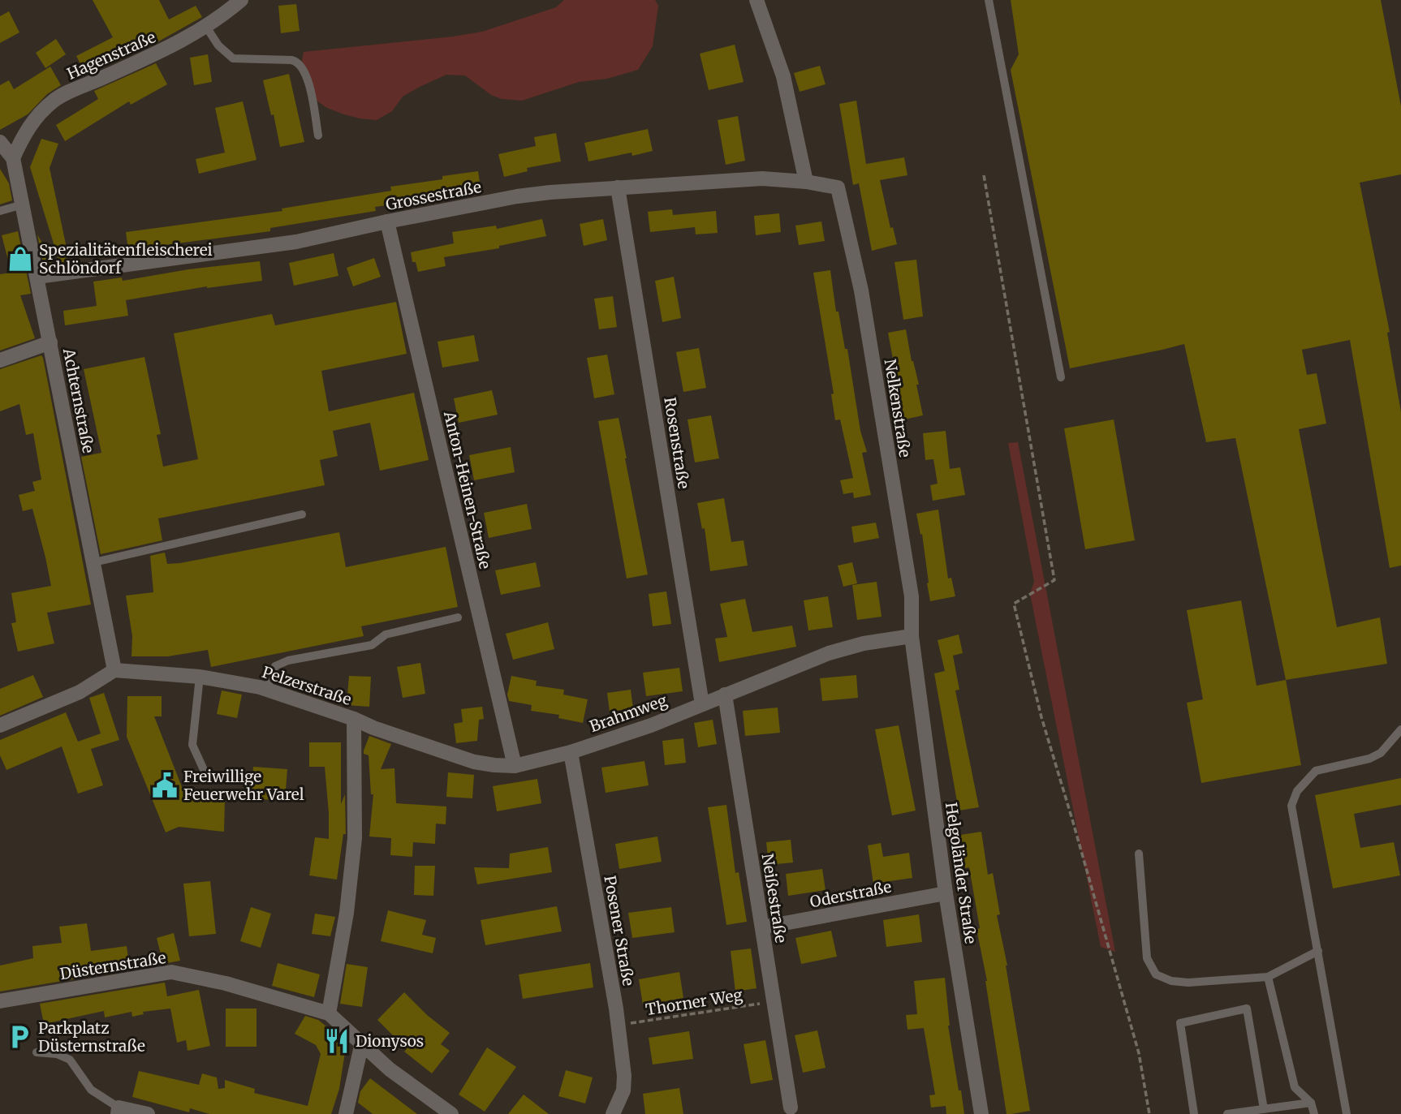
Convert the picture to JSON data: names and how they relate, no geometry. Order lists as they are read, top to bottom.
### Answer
{
  "streets": {
    "street": [
      "Hagenstraße",
      "Grossestraße",
      "Achternstraße",
      "Nelkenstraße",
      "Rosenstraße",
      "Anton-Heinen-Straße",
      "Pelzerstraße",
      "Brahmweg",
      "Helgoländer Straße",
      "Oderstraße",
      "Neißestraße",
      "Posener Straße",
      "Düsternstraße"
    ],
    "path": ["Thorner Weg"]
  },
  "crossings": [
    ["Hagenstraße", "Achternstraße"],
    ["Grossestraße", "Achternstraße"],
    ["Grossestraße", "Nelkenstraße"],
    ["Grossestraße", "Rosenstraße"],
    ["Grossestraße", "Anton-Heinen-Straße"],
    ["Achternstraße", "Pelzerstraße"],
    ["Nelkenstraße", "Brahmweg"],
    ["Nelkenstraße", "Helgoländer Straße"],
    ["Rosenstraße", "Brahmweg"],
    ["Anton-Heinen-Straße", "Brahmweg"],
    ["Pelzerstraße", "Brahmweg"],
    ["Pelzerstraße", "Düsternstraße"],
    ["Brahmweg", "Helgoländer Straße"],
    ["Brahmweg", "Neißestraße"],
    ["Brahmweg", "Posener Straße"],
    ["Helgoländer Straße", "Oderstraße"],
    ["Oderstraße", "Neißestraße"],
    ["Neißestraße", "Thorner Weg"],
    ["Posener Straße", "Thorner Weg"]
  ],
  "places": {
    "shop": ["Spezialitätenfleischerei Schlöndorf"],
    "public building": ["Freiwillige Feuerwehr Varel"],
    "parking": ["Parkplatz Düsternstraße"],
    "restaurant": ["Dionysos"]
  }
}
